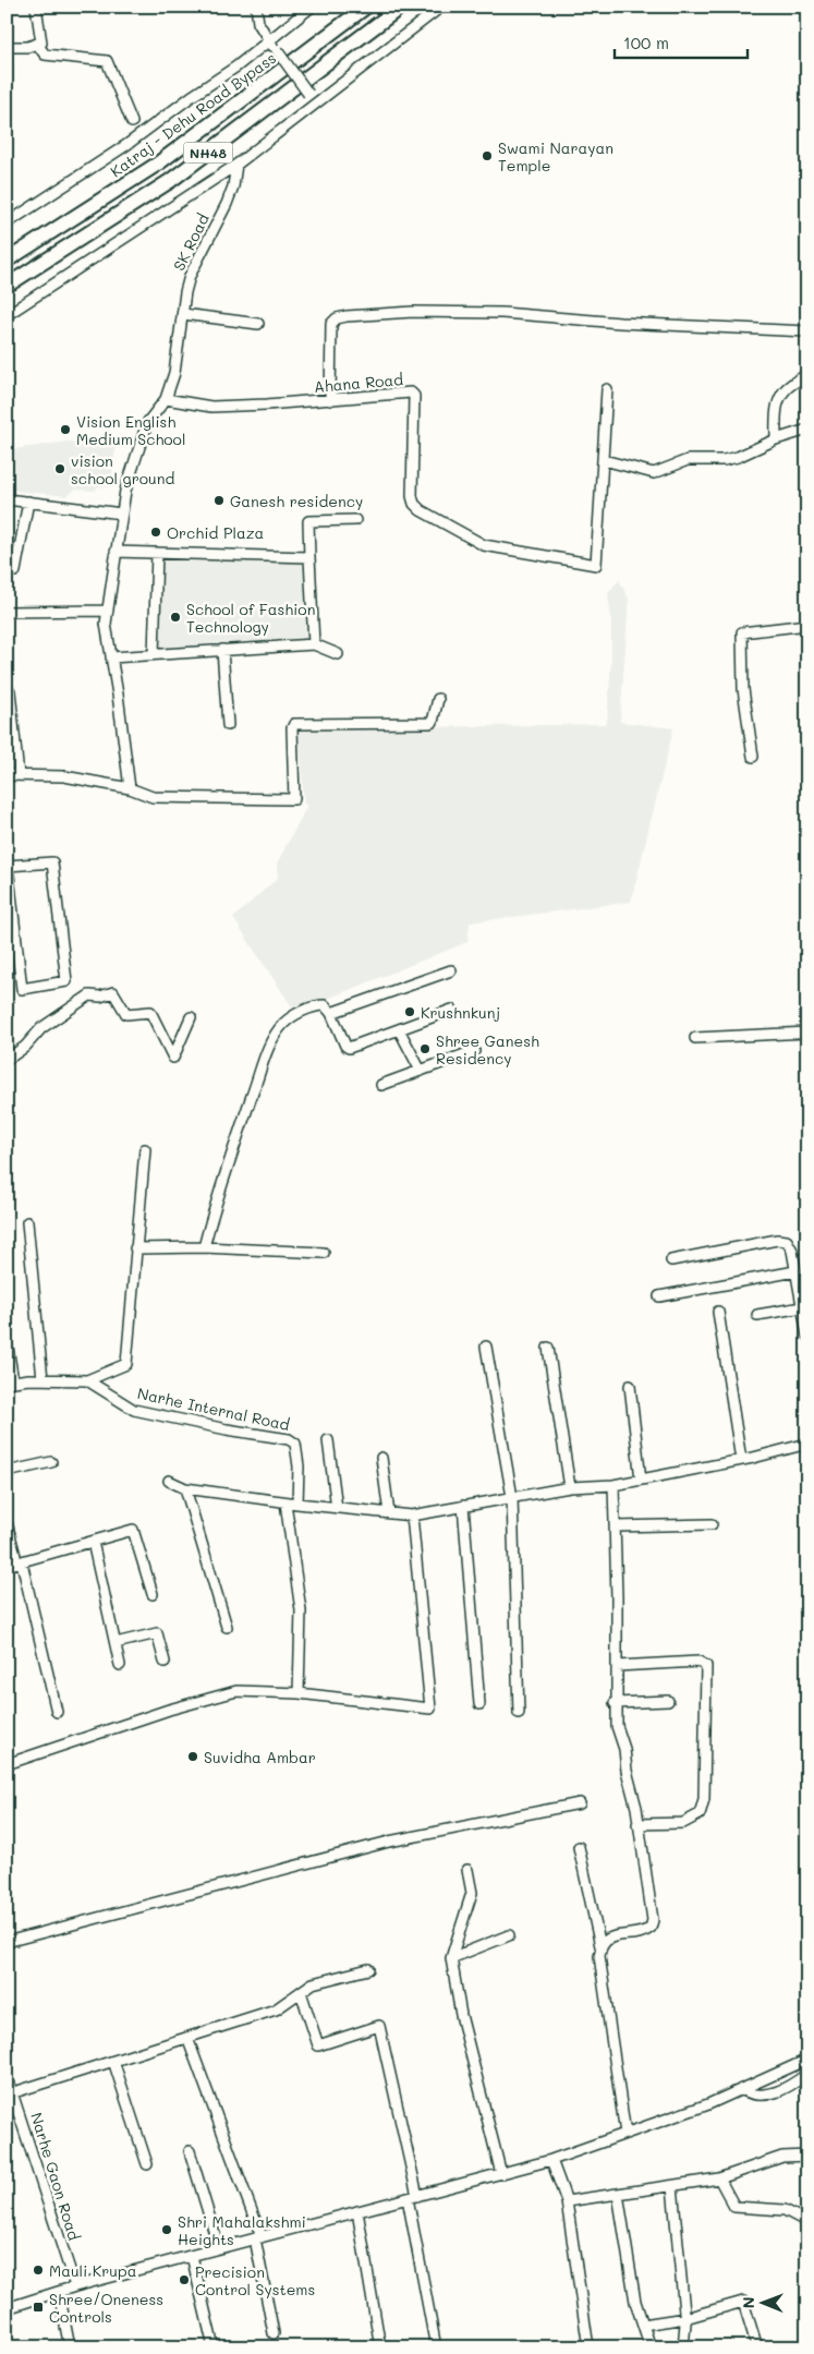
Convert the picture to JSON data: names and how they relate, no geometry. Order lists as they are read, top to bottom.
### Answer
{
  "streets": {
    "highway": ["Katraj - Dehu Road Bypass", "NH48"],
    "street": [
      "SK Road",
      "Ahana Road",
      "Narhe Internal Road",
      "Narhe Gaon Road"
    ]
  },
  "crossings": [
    ["SK Road", "Ahana Road"]
  ],
  "places": {
    "other": [
      "Swami Narayan Temple",
      "Vision English Medium School",
      "vision school ground",
      "Ganesh residency",
      "Orchid Plaza",
      "School of Fashion Technology",
      "Krushnkunj",
      "Shree Ganesh Residency",
      "Suvidha Ambar",
      "Shri Mahalakshmi Heights",
      "Mauli Krupa",
      "Precision Control Systems"
    ],
    "transit": ["Shree/Oneness Controls"]
  },
  "scale_bar": "100 m",
  "north": "left"
}
